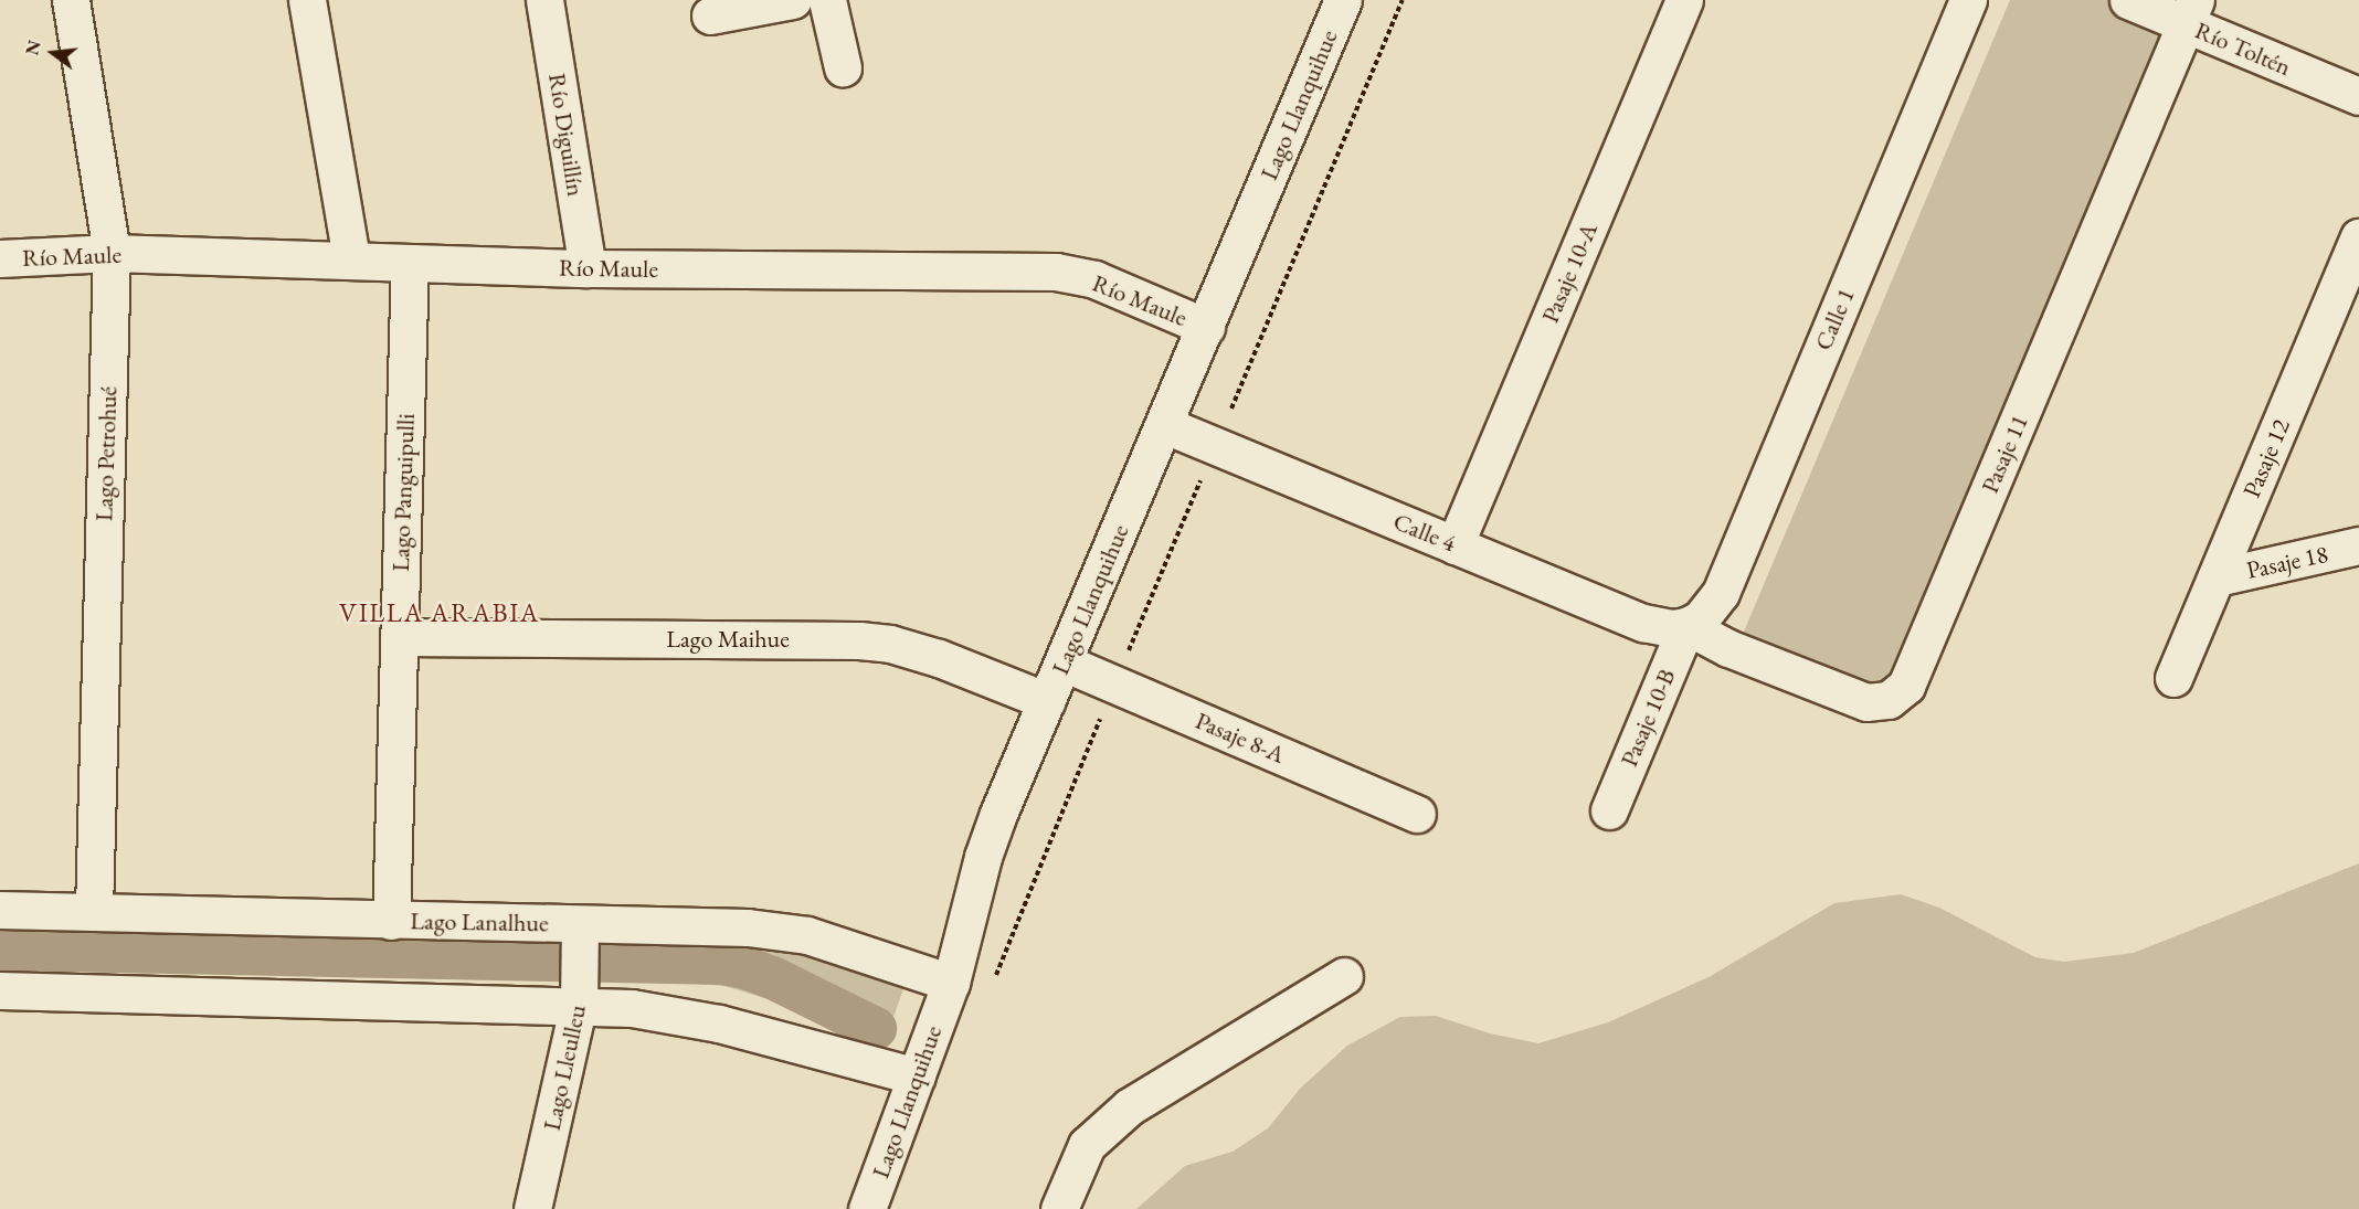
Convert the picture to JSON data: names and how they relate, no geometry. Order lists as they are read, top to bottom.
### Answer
{
  "streets": {
    "street": [
      "Río Toltén",
      "Lago Llanquihue",
      "Río Diguillín",
      "Río Maule",
      "Pasaje 10-A",
      "Calle 1",
      "Lago Petrohué",
      "Pasaje 11",
      "Pasaje 12",
      "Lago Panguipulli",
      "Calle 4",
      "Pasaje 18",
      "Lago Maihue",
      "Pasaje 10-B",
      "Pasaje 8-A",
      "Lago Lanalhue",
      "Lago Lleulleu"
    ]
  },
  "crossings": [
    ["Río Toltén", "Pasaje 11"],
    ["Lago Llanquihue", "Río Maule"],
    ["Lago Llanquihue", "Calle 4"],
    ["Lago Llanquihue", "Lago Maihue"],
    ["Lago Llanquihue", "Pasaje 8-A"],
    ["Lago Llanquihue", "Lago Lanalhue"],
    ["Río Diguillín", "Río Maule"],
    ["Río Maule", "Lago Petrohué"],
    ["Río Maule", "Lago Panguipulli"],
    ["Pasaje 10-A", "Calle 4"],
    ["Calle 1", "Pasaje 11"],
    ["Calle 1", "Calle 4"],
    ["Calle 1", "Pasaje 10-B"],
    ["Lago Petrohué", "Lago Lanalhue"],
    ["Pasaje 11", "Calle 4"],
    ["Pasaje 11", "Pasaje 10-B"],
    ["Pasaje 12", "Pasaje 18"],
    ["Lago Panguipulli", "Lago Maihue"],
    ["Lago Panguipulli", "Lago Lanalhue"],
    ["Calle 4", "Pasaje 10-B"],
    ["Lago Lanalhue", "Lago Lleulleu"]
  ],
  "districts": ["VILLA ARABIA"],
  "north": "left"
}
